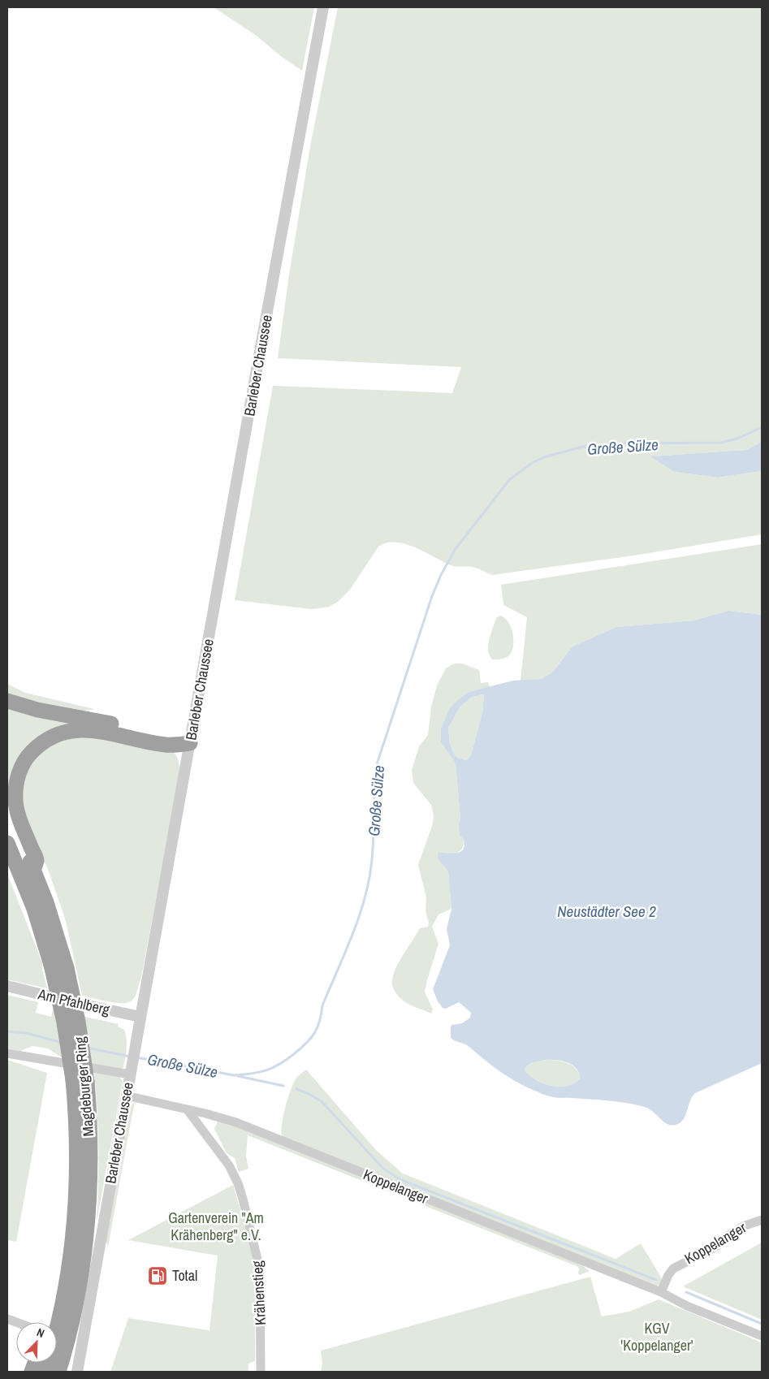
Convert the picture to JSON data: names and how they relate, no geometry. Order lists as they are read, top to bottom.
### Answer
{
  "streets": {
    "highway": ["Magdeburger Ring"],
    "street": [
      "Barleber Chaussee",
      "Am Pfahlberg",
      "Koppelanger",
      "Krähenstieg"
    ]
  },
  "crossings": [
    ["Barleber Chaussee", "Am Pfahlberg"],
    ["Barleber Chaussee", "Koppelanger"],
    ["Koppelanger", "Krähenstieg"]
  ],
  "water": ["Große Sülze", "Neustädter See 2"],
  "parks": ["Gartenverein \"Am Krähenberg\" e.V.", "KGV 'Koppelanger'"],
  "places": {
    "fuel station": ["Total"]
  },
  "north": "top right"
}
